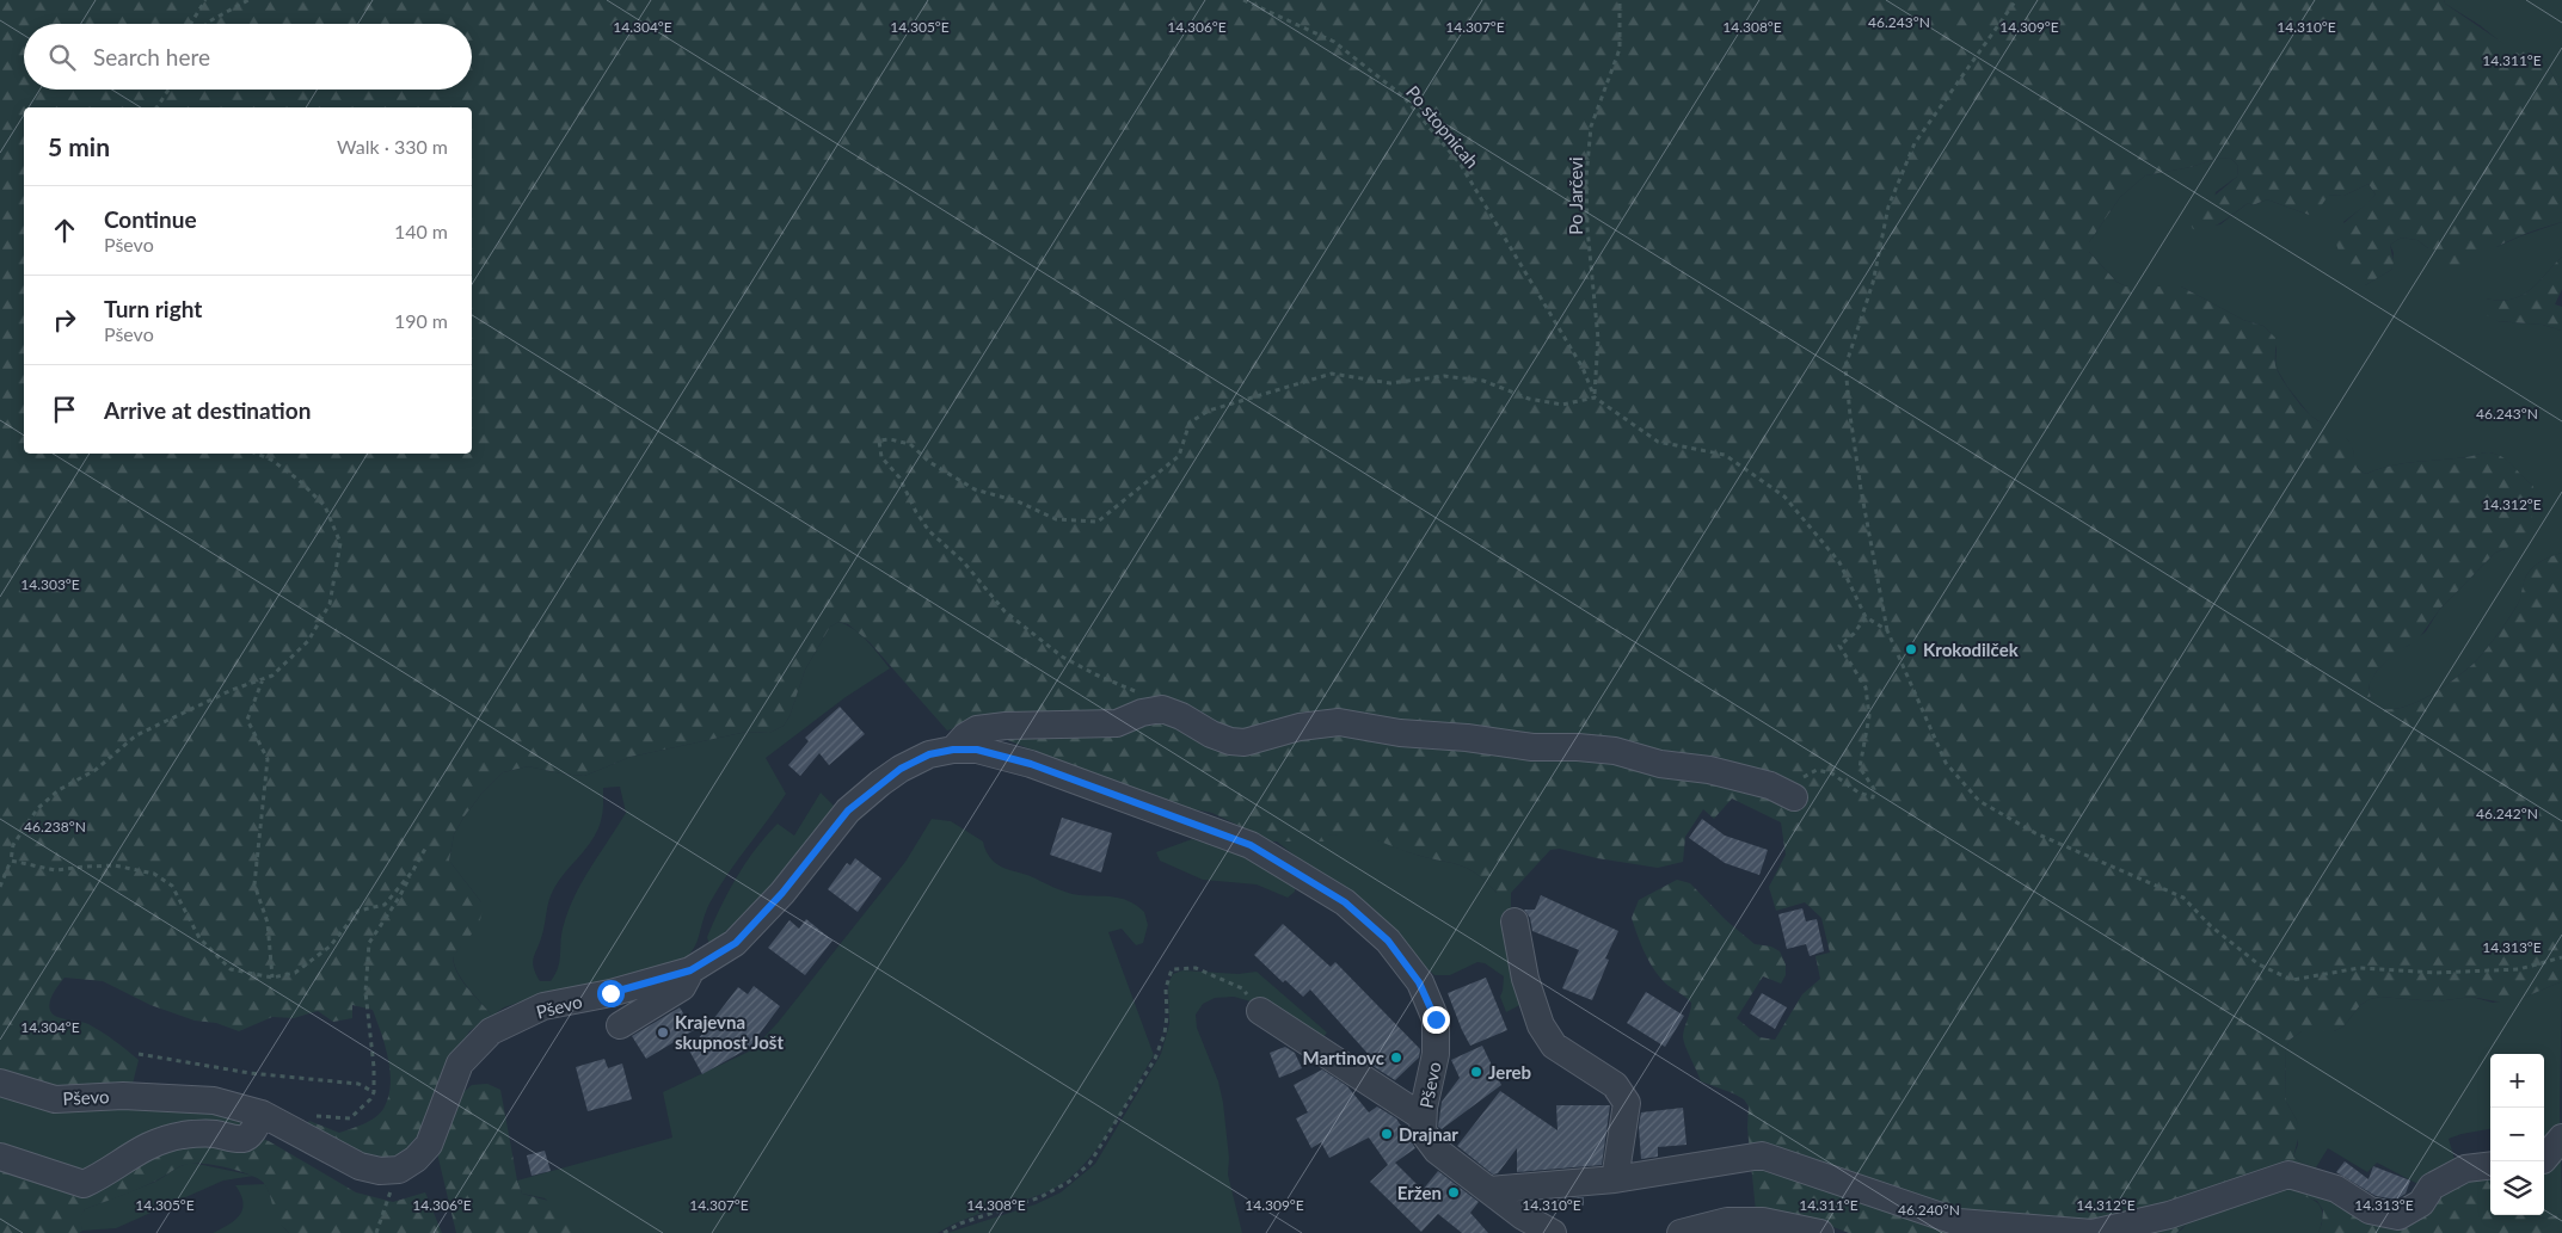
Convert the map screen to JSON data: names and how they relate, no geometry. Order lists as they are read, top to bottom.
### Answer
{
  "streets": {
    "street": ["Pševo"],
    "path": ["Po stopnicah", "Po Jarčevi"]
  },
  "crossings": [
    ["Po stopnicah", "Po Jarčevi"]
  ],
  "places": [
    "Krokodilček",
    "Krajevna skupnost Jošt",
    "Martinovc",
    "Jereb",
    "Drajnar",
    "Eržen"
  ],
  "page": {
    "search": "Search here",
    "heading": ["5 min", "Walk · 330 m"],
    "list": [
      ["Continue", "Pševo", "140 m"],
      ["Turn right", "Pševo", "190 m"],
      "Arrive at destination"
    ],
    "map_buttons": ["+", "−"]
  },
  "coordinates": [
    "46.243°N",
    "14.308°E",
    "14.304°E",
    "14.305°E",
    "14.306°E",
    "14.307°E",
    "14.309°E",
    "14.310°E",
    "14.311°E",
    "14.312°E",
    "14.303°E",
    "46.242°N",
    "46.238°N",
    "14.313°E",
    "46.240°N"
  ]
}
